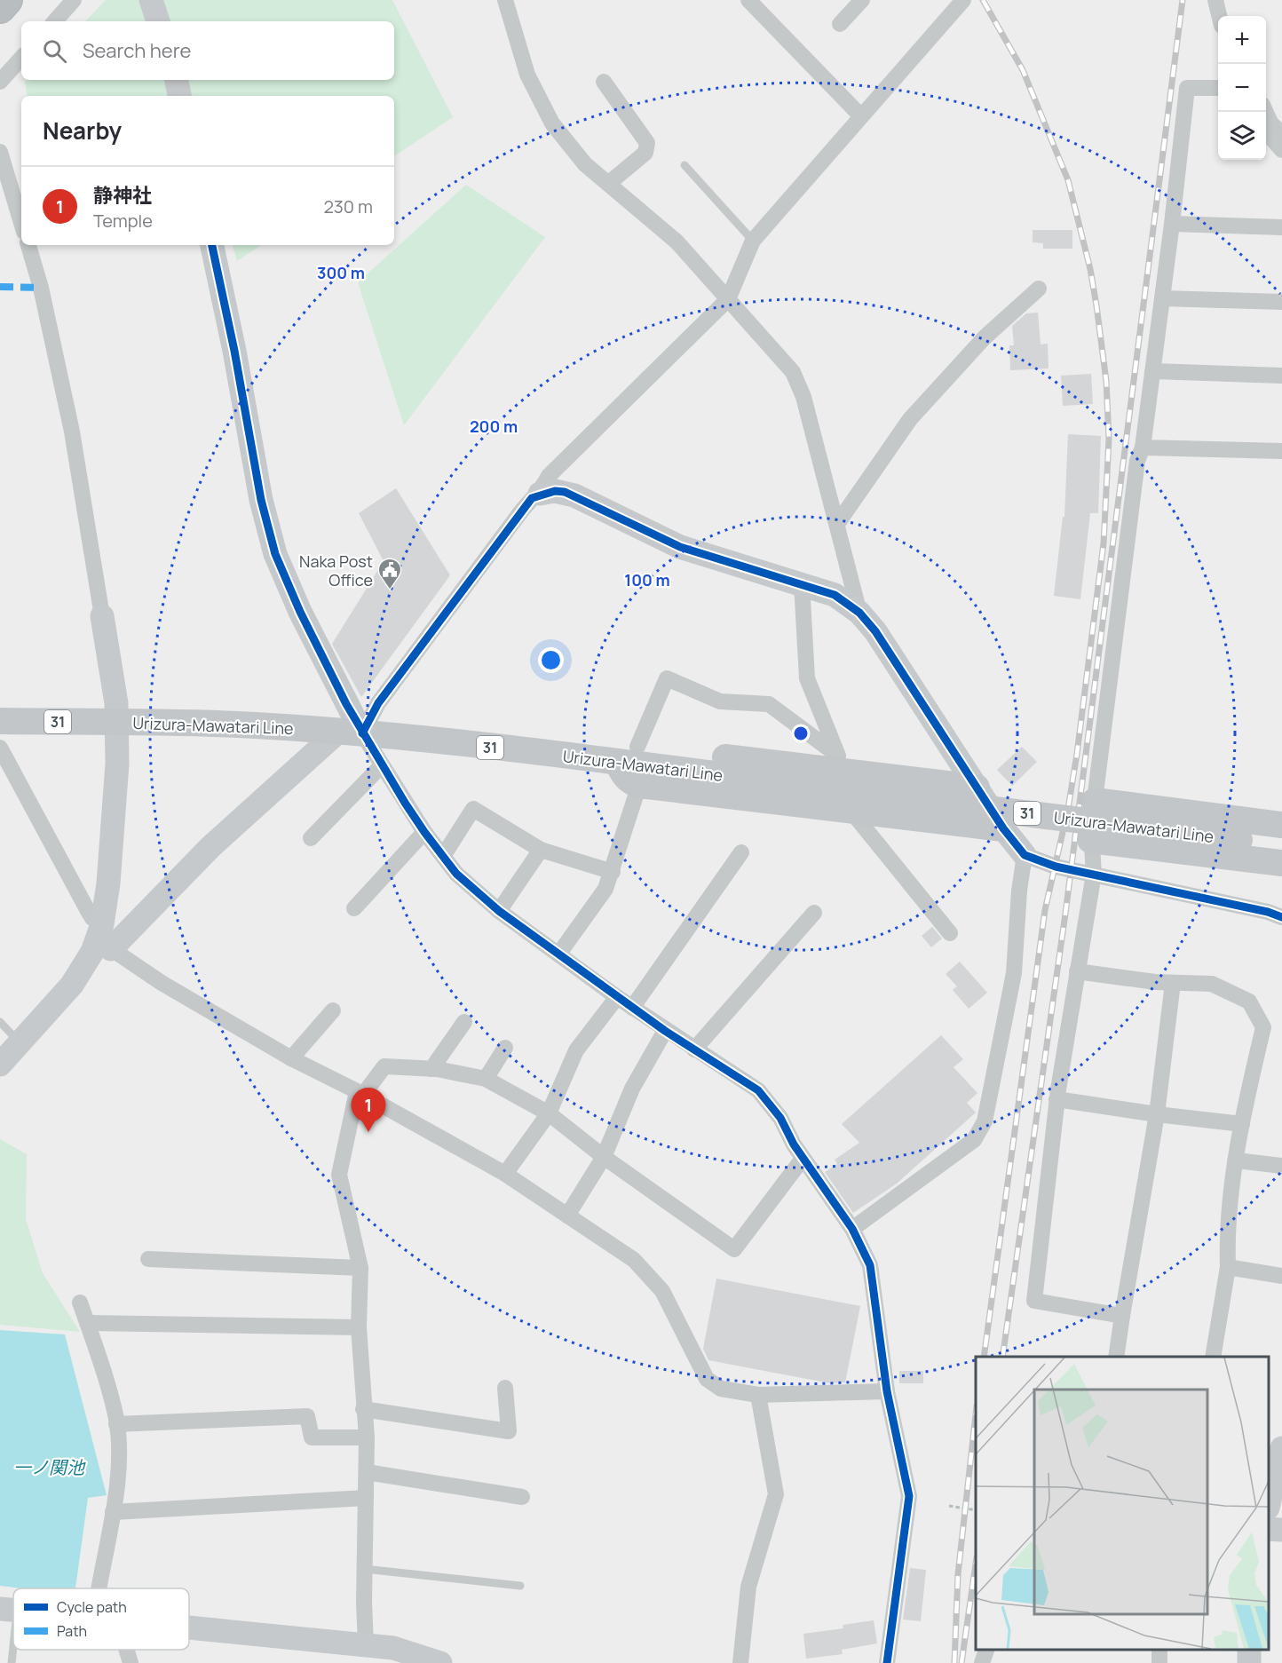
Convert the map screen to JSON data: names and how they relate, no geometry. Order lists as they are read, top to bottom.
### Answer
{
  "streets": {
    "main road": ["31", "Urizura-Mawatari Line"]
  },
  "water": ["一ノ関池"],
  "places": {
    "public building": ["Naka Post Office"]
  },
  "legend": ["Cycle path", "Path"],
  "page": {
    "map_buttons": ["+", "−"],
    "search": "Search here",
    "heading": "Nearby",
    "list": [
      {
        "mark": "1",
        "name": "静神社",
        "note": "Temple",
        "value": "230 m"
      }
    ],
    "pins": "1"
  },
  "rings": ["300 m", "200 m", "100 m"]
}
